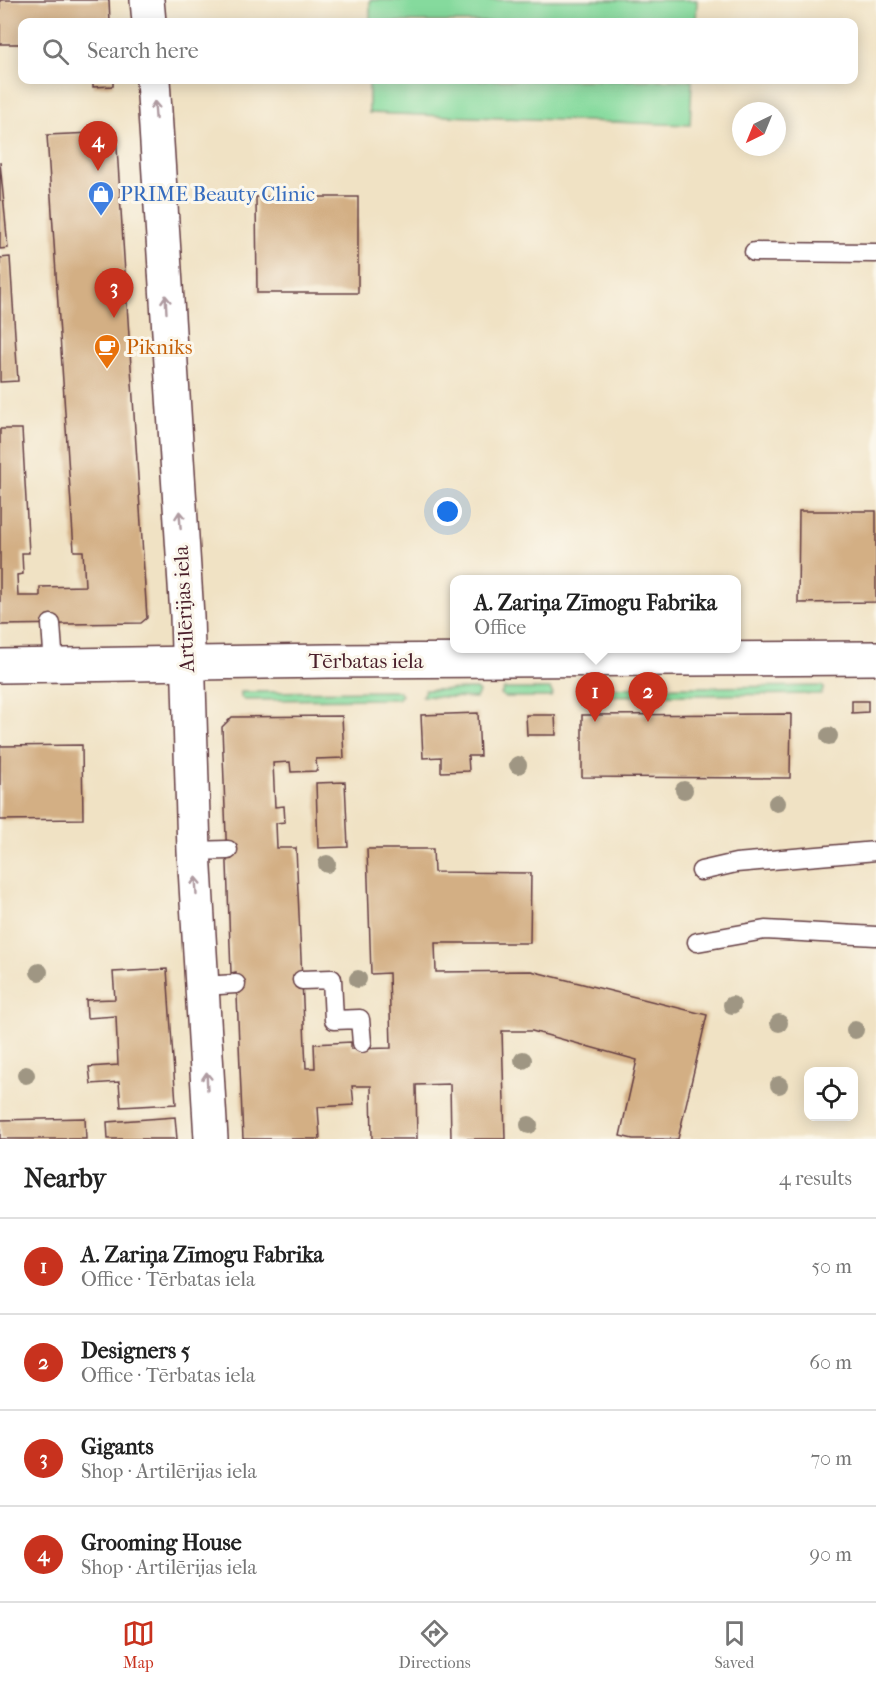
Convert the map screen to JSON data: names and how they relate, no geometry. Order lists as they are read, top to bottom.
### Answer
{
  "streets": {
    "street": ["Artilērijas iela", "Tērbatas iela"]
  },
  "crossings": [
    ["Artilērijas iela", "Tērbatas iela"]
  ],
  "one_way": ["Artilērijas iela"],
  "places": {
    "shop": ["PRIME Beauty Clinic"],
    "cafe": ["Pikniks"]
  },
  "north": "bottom left",
  "page": {
    "search": "Search here",
    "pins": [
      "4",
      "3",
      "1",
      "2"
    ],
    "popup": ["A. Zariņa Zīmogu Fabrika", "Office"],
    "heading": ["Nearby", "4 results"],
    "list": [
      {
        "mark": "1",
        "name": "A. Zariņa Zīmogu Fabrika",
        "note": "Office · Tērbatas iela",
        "value": "50 m"
      },
      {
        "mark": "2",
        "name": "Designers 5",
        "note": "Office · Tērbatas iela",
        "value": "60 m"
      },
      {
        "mark": "3",
        "name": "Gigants",
        "note": "Shop · Artilērijas iela",
        "value": "70 m"
      },
      {
        "mark": "4",
        "name": "Grooming House",
        "note": "Shop · Artilērijas iela",
        "value": "90 m"
      }
    ],
    "nav": ["Map", "Directions", "Saved"]
  }
}
